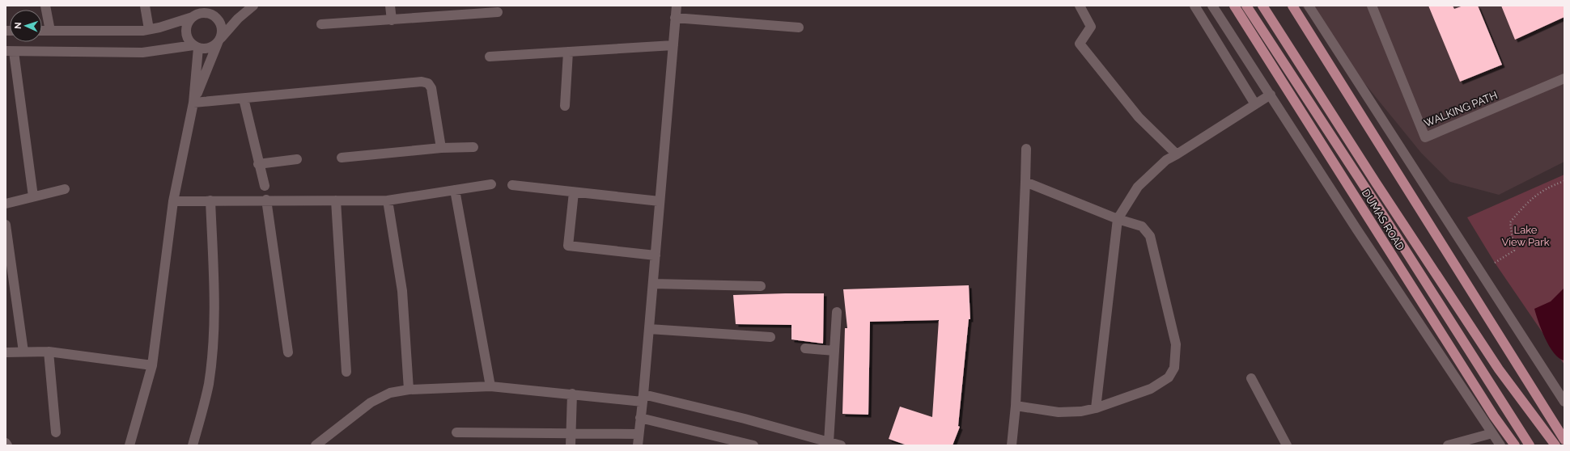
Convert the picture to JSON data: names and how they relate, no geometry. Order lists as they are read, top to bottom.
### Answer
{
  "streets": {
    "main road": ["DUMAS ROAD"],
    "street": ["WALKING PATH"]
  },
  "parks": ["Lake View Park"],
  "north": "left"
}
